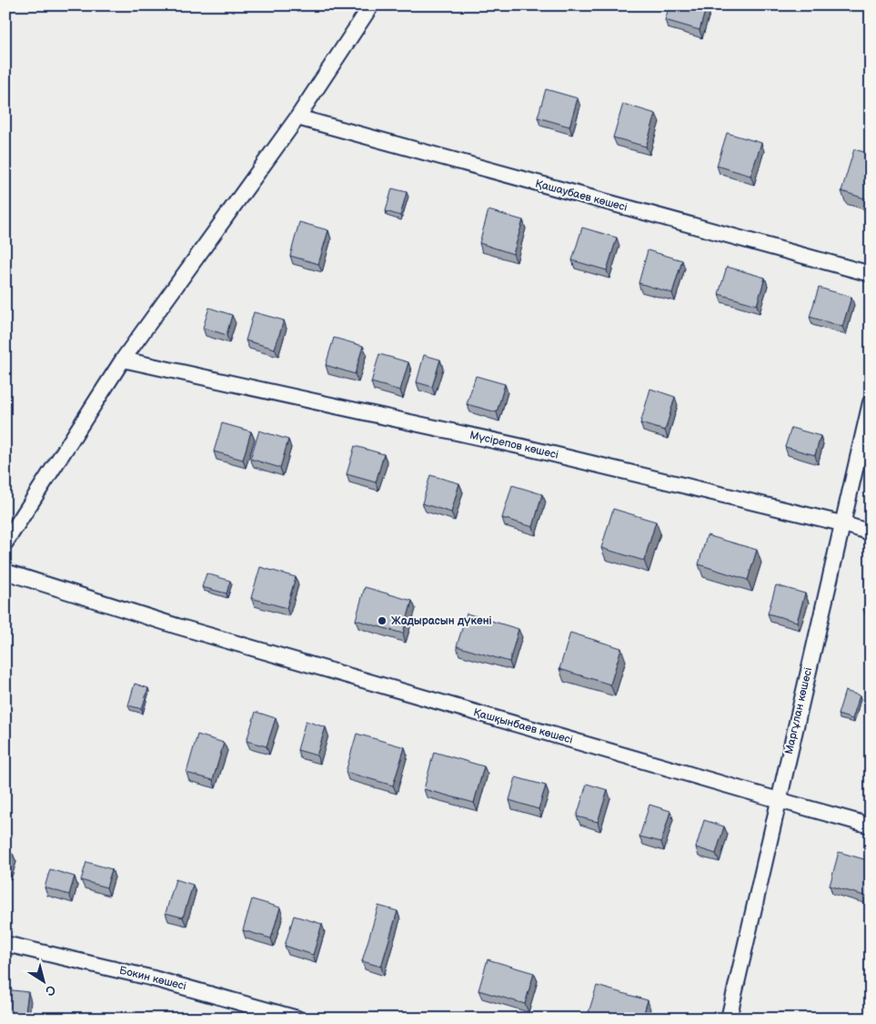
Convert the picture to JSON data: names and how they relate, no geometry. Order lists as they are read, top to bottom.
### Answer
{
  "streets": {
    "street": [
      "Қашаубаев көшесі",
      "Мүсірепов көшесі",
      "Маргұлан көшесі",
      "Қашқынбаев көшесі",
      "Бокин көшесі"
    ]
  },
  "crossings": [
    ["Мүсірепов көшесі", "Маргұлан көшесі"],
    ["Маргұлан көшесі", "Қашқынбаев көшесі"]
  ],
  "places": ["Жадырасын дүкені"],
  "north": "bottom right"
}
